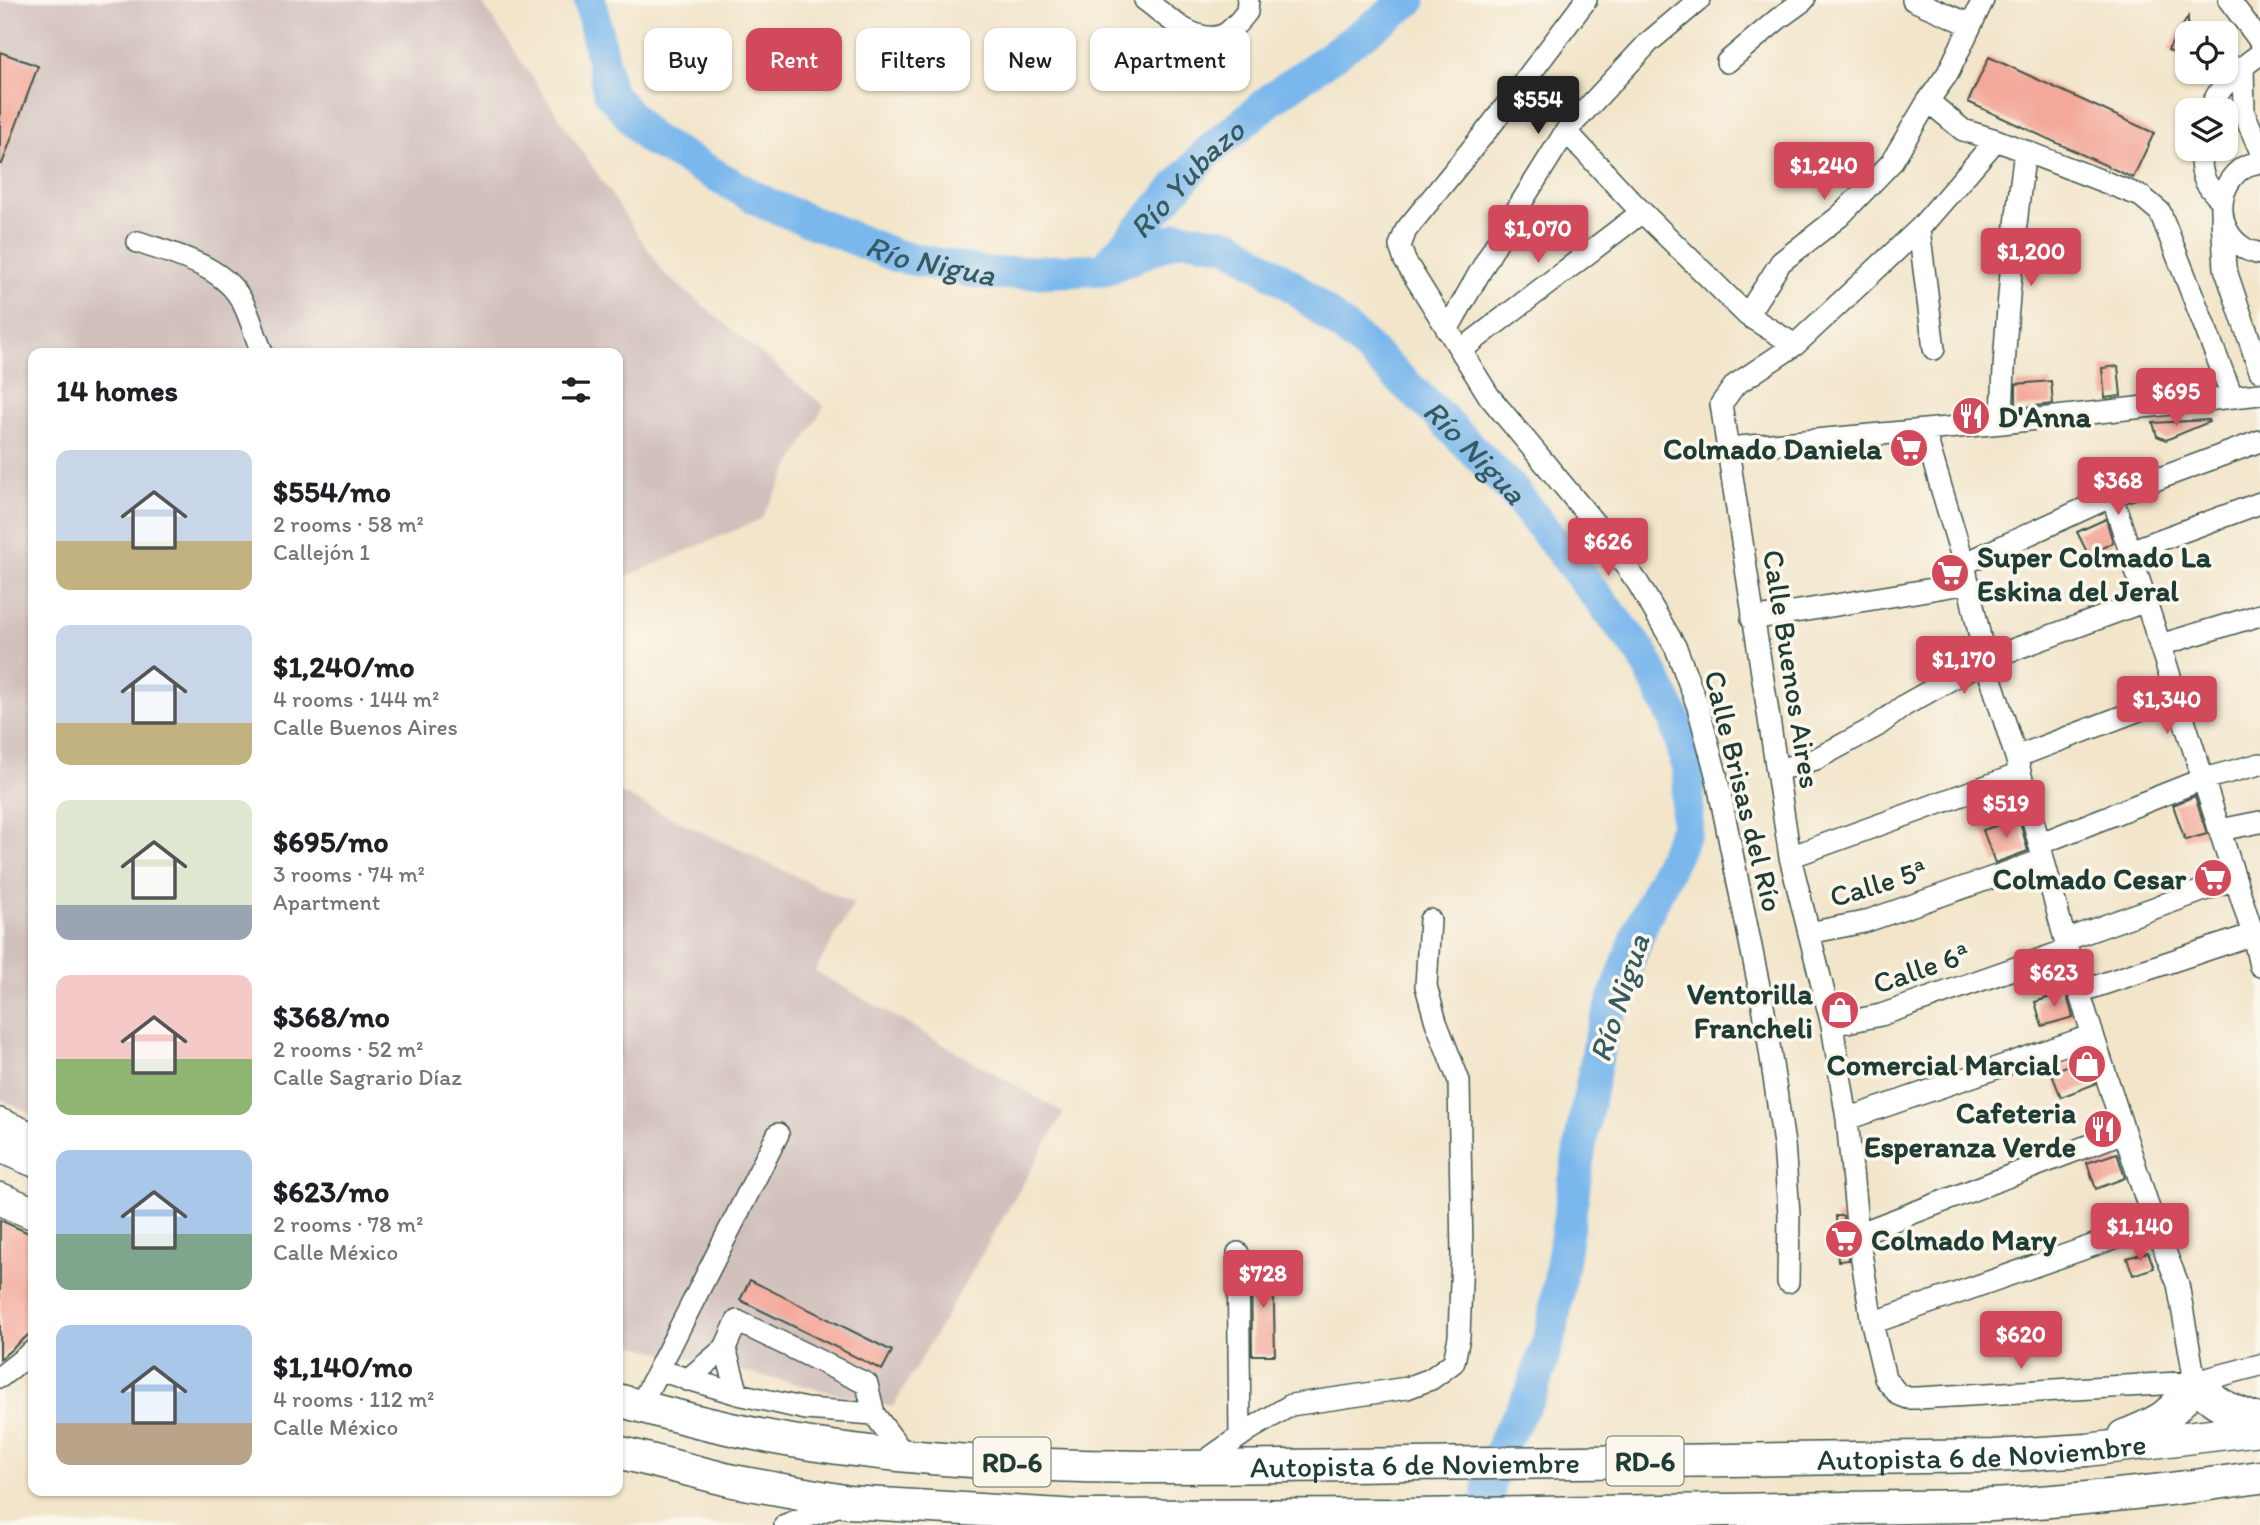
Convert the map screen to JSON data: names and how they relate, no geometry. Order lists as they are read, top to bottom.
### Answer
{
  "streets": {
    "highway": ["Autopista 6 de Noviembre", "RD-6"],
    "street": [
      "Calle Buenos Aires",
      "Calle Brisas del Río",
      "Calle 5ª",
      "Calle 6ª"
    ]
  },
  "crossings": [
    ["Calle Buenos Aires", "Calle 5ª"],
    ["Calle Buenos Aires", "Calle 6ª"]
  ],
  "water": ["Río Yubazo", "Río Nigua"],
  "places": {
    "restaurant": ["D'Anna", "Cafeteria Esperanza Verde"],
    "supermarket": [
      "Colmado Daniela",
      "Super Colmado La Eskina del Jeral",
      "Colmado Cesar",
      "Colmado Mary"
    ],
    "shop": ["Ventorilla Francheli", "Comercial Marcial"]
  },
  "page": {
    "chip": [
      "Buy",
      "Rent",
      "Filters",
      "New",
      "Apartment"
    ],
    "price": [
      "$554",
      "$1,240",
      "$1,070",
      "$1,200",
      "$695",
      "$368",
      "$626",
      "$1,170",
      "$1,340",
      "$519",
      "$623",
      "$1,140",
      "$728",
      "$620"
    ],
    "heading": "14 homes",
    "list": [
      {
        "name": "$554/mo",
        "note": "2 rooms · 58 m² · Callejón 1"
      },
      {
        "name": "$1,240/mo",
        "note": "4 rooms · 144 m² · Calle Buenos Aires"
      },
      {
        "name": "$695/mo",
        "note": "3 rooms · 74 m² · Apartment"
      },
      {
        "name": "$368/mo",
        "note": "2 rooms · 52 m² · Calle Sagrario Díaz"
      },
      {
        "name": "$623/mo",
        "note": "2 rooms · 78 m² · Calle México"
      },
      {
        "name": "$1,140/mo",
        "note": "4 rooms · 112 m² · Calle México"
      }
    ]
  }
}
